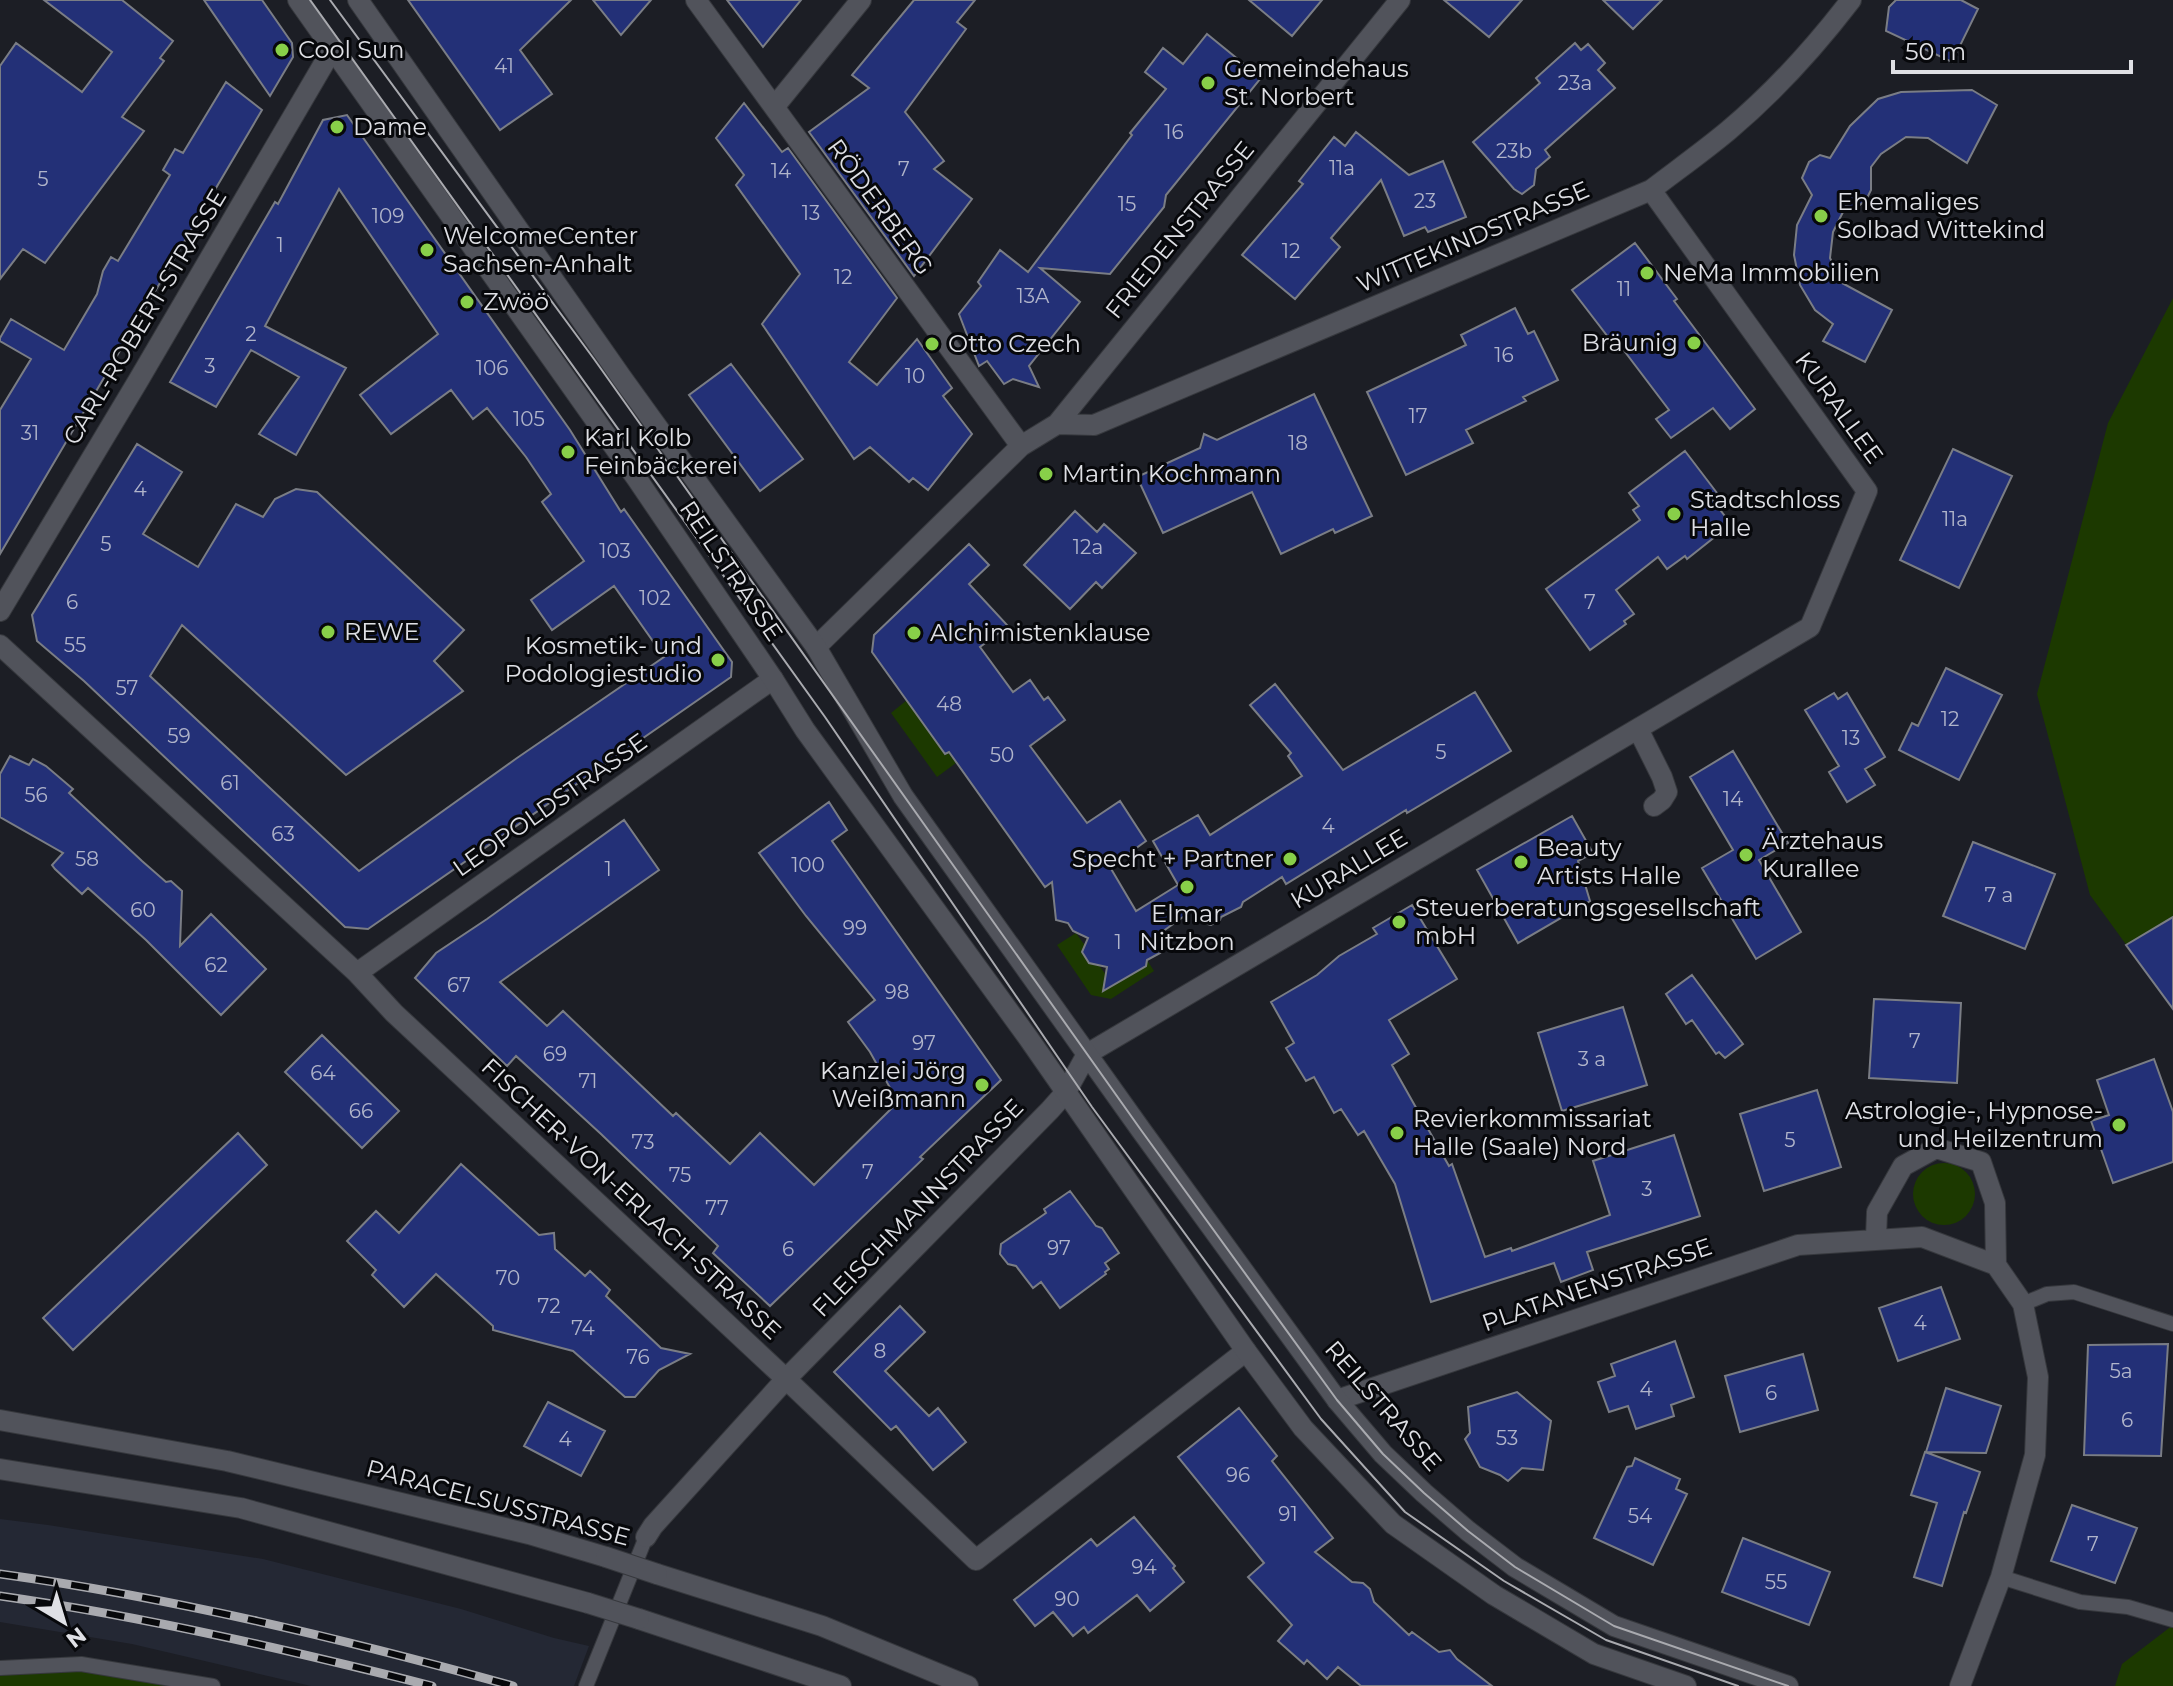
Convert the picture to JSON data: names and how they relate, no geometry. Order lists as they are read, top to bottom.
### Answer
{
  "streets": {
    "street": [
      "RÖDERBERG",
      "FRIEDENSTRASSE",
      "WITTEKINDSTRASSE",
      "CARL-ROBERT-STRASSE",
      "KURALLEE",
      "REILSTRASSE",
      "LEOPOLDSTRASSE",
      "FISCHER-VON-ERLACH-STRASSE",
      "FLEISCHMANNSTRASSE",
      "PLATANENSTRASSE",
      "PARACELSUSSTRASSE"
    ]
  },
  "crossings": [
    ["RÖDERBERG", "FRIEDENSTRASSE"],
    ["FRIEDENSTRASSE", "WITTEKINDSTRASSE"],
    ["FRIEDENSTRASSE", "REILSTRASSE"],
    ["WITTEKINDSTRASSE", "KURALLEE"],
    ["CARL-ROBERT-STRASSE", "REILSTRASSE"],
    ["KURALLEE", "REILSTRASSE"],
    ["REILSTRASSE", "LEOPOLDSTRASSE"],
    ["REILSTRASSE", "FISCHER-VON-ERLACH-STRASSE"],
    ["REILSTRASSE", "FLEISCHMANNSTRASSE"],
    ["REILSTRASSE", "PLATANENSTRASSE"],
    ["LEOPOLDSTRASSE", "FISCHER-VON-ERLACH-STRASSE"],
    ["FISCHER-VON-ERLACH-STRASSE", "FLEISCHMANNSTRASSE"]
  ],
  "places": [
    "Cool Sun",
    "Gemeindehaus St. Norbert",
    "Dame",
    "Ehemaliges Solbad Wittekind",
    "WelcomeCenter Sachsen-Anhalt",
    "NeMa Immobilien",
    "Zwöö",
    "Bräunig",
    "Otto Czech",
    "Karl Kolb Feinbäckerei",
    "Martin Kochmann",
    "Stadtschloss Halle",
    "REWE",
    "Alchimistenklause",
    "Kosmetik- und Podologiestudio",
    "Ärztehaus Kurallee",
    "Specht + Partner",
    "Beauty Artists Halle",
    "Elmar Nitzbon",
    "Steuerberatungsgesellschaft mbH",
    "Kanzlei Jörg Weißmann",
    "Astrologie-, Hypnose- und Heilzentrum",
    "Revierkommissariat Halle (Saale) Nord"
  ],
  "house_numbers": [
    "41",
    "23a",
    "16",
    "23b",
    "11a",
    "7",
    "14",
    "5",
    "23",
    "15",
    "13",
    "109",
    "1",
    "12",
    "12",
    "11",
    "13A",
    "2",
    "16",
    "3",
    "106",
    "10",
    "17",
    "105",
    "31",
    "18",
    "4",
    "11a",
    "5",
    "12a",
    "103",
    "102",
    "6",
    "7",
    "55",
    "57",
    "48",
    "12",
    "59",
    "13",
    "5",
    "50",
    "61",
    "56",
    "14",
    "4",
    "63",
    "58",
    "100",
    "1",
    "7 a",
    "60",
    "99",
    "1",
    "62",
    "67",
    "98",
    "7",
    "97",
    "69",
    "3 a",
    "64",
    "71",
    "66",
    "5",
    "73",
    "7",
    "75",
    "3",
    "77",
    "97",
    "6",
    "70",
    "72",
    "4",
    "74",
    "8",
    "76",
    "5a",
    "4",
    "6",
    "6",
    "53",
    "4",
    "96",
    "91",
    "54",
    "7",
    "94",
    "55",
    "90"
  ],
  "scale_bar": "50 m",
  "north": "bottom right"
}
